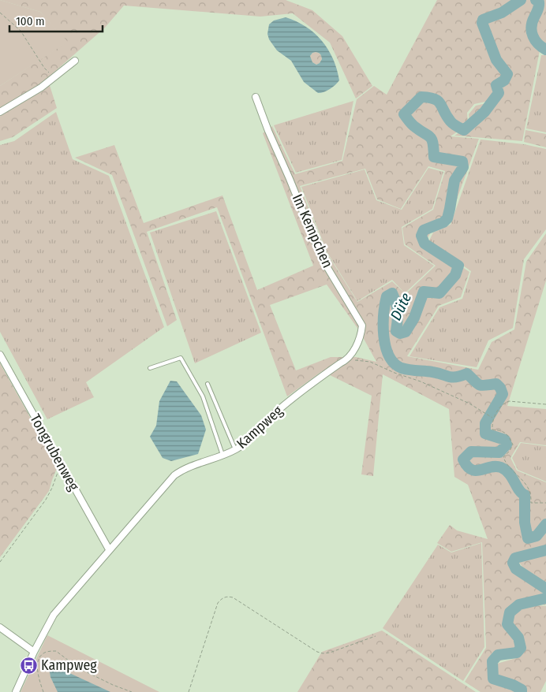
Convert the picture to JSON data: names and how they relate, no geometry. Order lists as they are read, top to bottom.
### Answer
{
  "streets": {
    "street": ["Im Kempchen", "Kampweg", "Tongrubenweg"]
  },
  "crossings": [
    ["Im Kempchen", "Kampweg"],
    ["Kampweg", "Tongrubenweg"]
  ],
  "water": ["Düte"],
  "places": {
    "bus stop": ["Kampweg"]
  },
  "scale_bar": "100 m"
}
